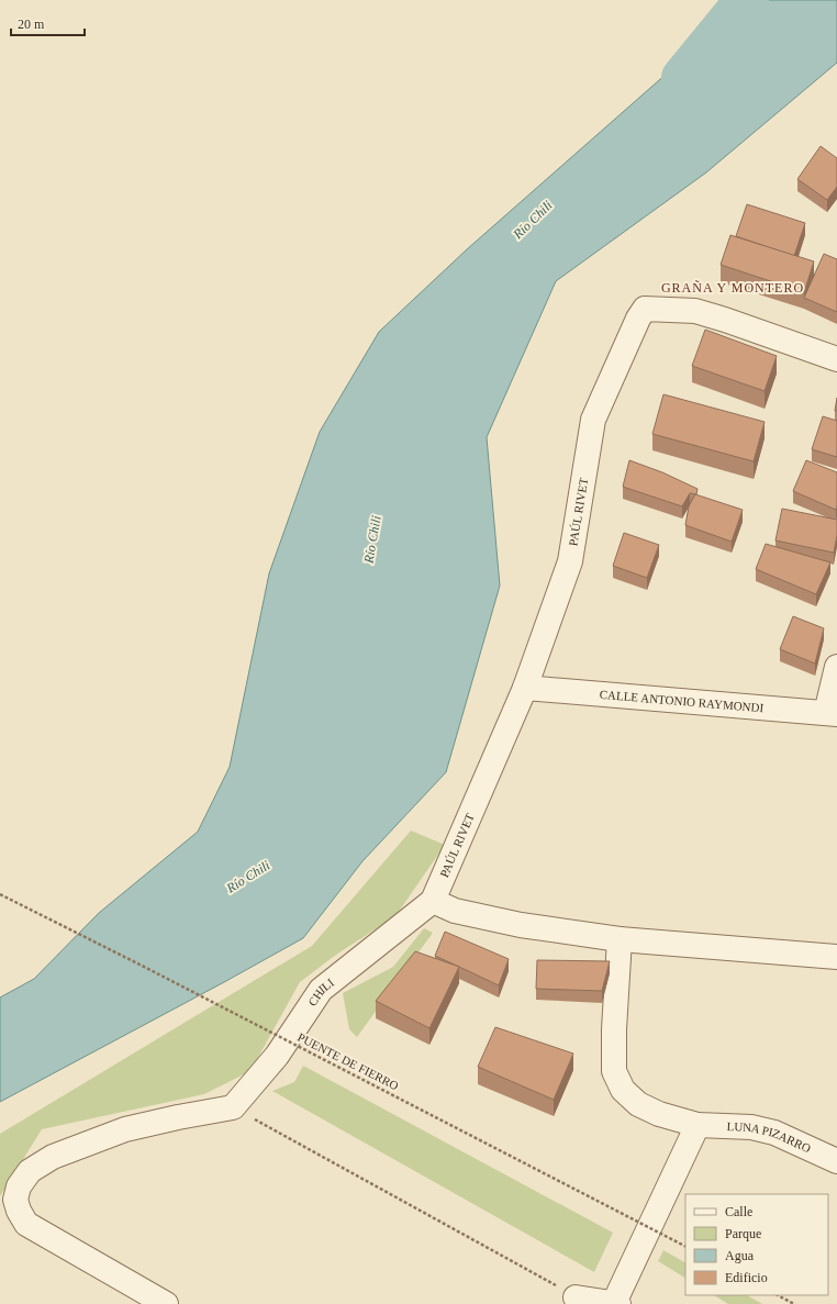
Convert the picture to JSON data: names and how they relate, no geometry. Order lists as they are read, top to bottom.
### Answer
{
  "streets": {
    "street": [
      "PAÚL RIVET",
      "CALLE ANTONIO RAYMONDI",
      "CHILI",
      "LUNA PIZARRO"
    ],
    "path": ["PUENTE DE FIERRO"]
  },
  "crossings": [
    ["PAÚL RIVET", "CALLE ANTONIO RAYMONDI"],
    ["PAÚL RIVET", "CHILI"]
  ],
  "districts": ["GRAÑA Y MONTERO"],
  "water": ["Río Chili"],
  "legend": [
    "Calle",
    "Parque",
    "Agua",
    "Edificio"
  ],
  "scale_bar": "20 m"
}
